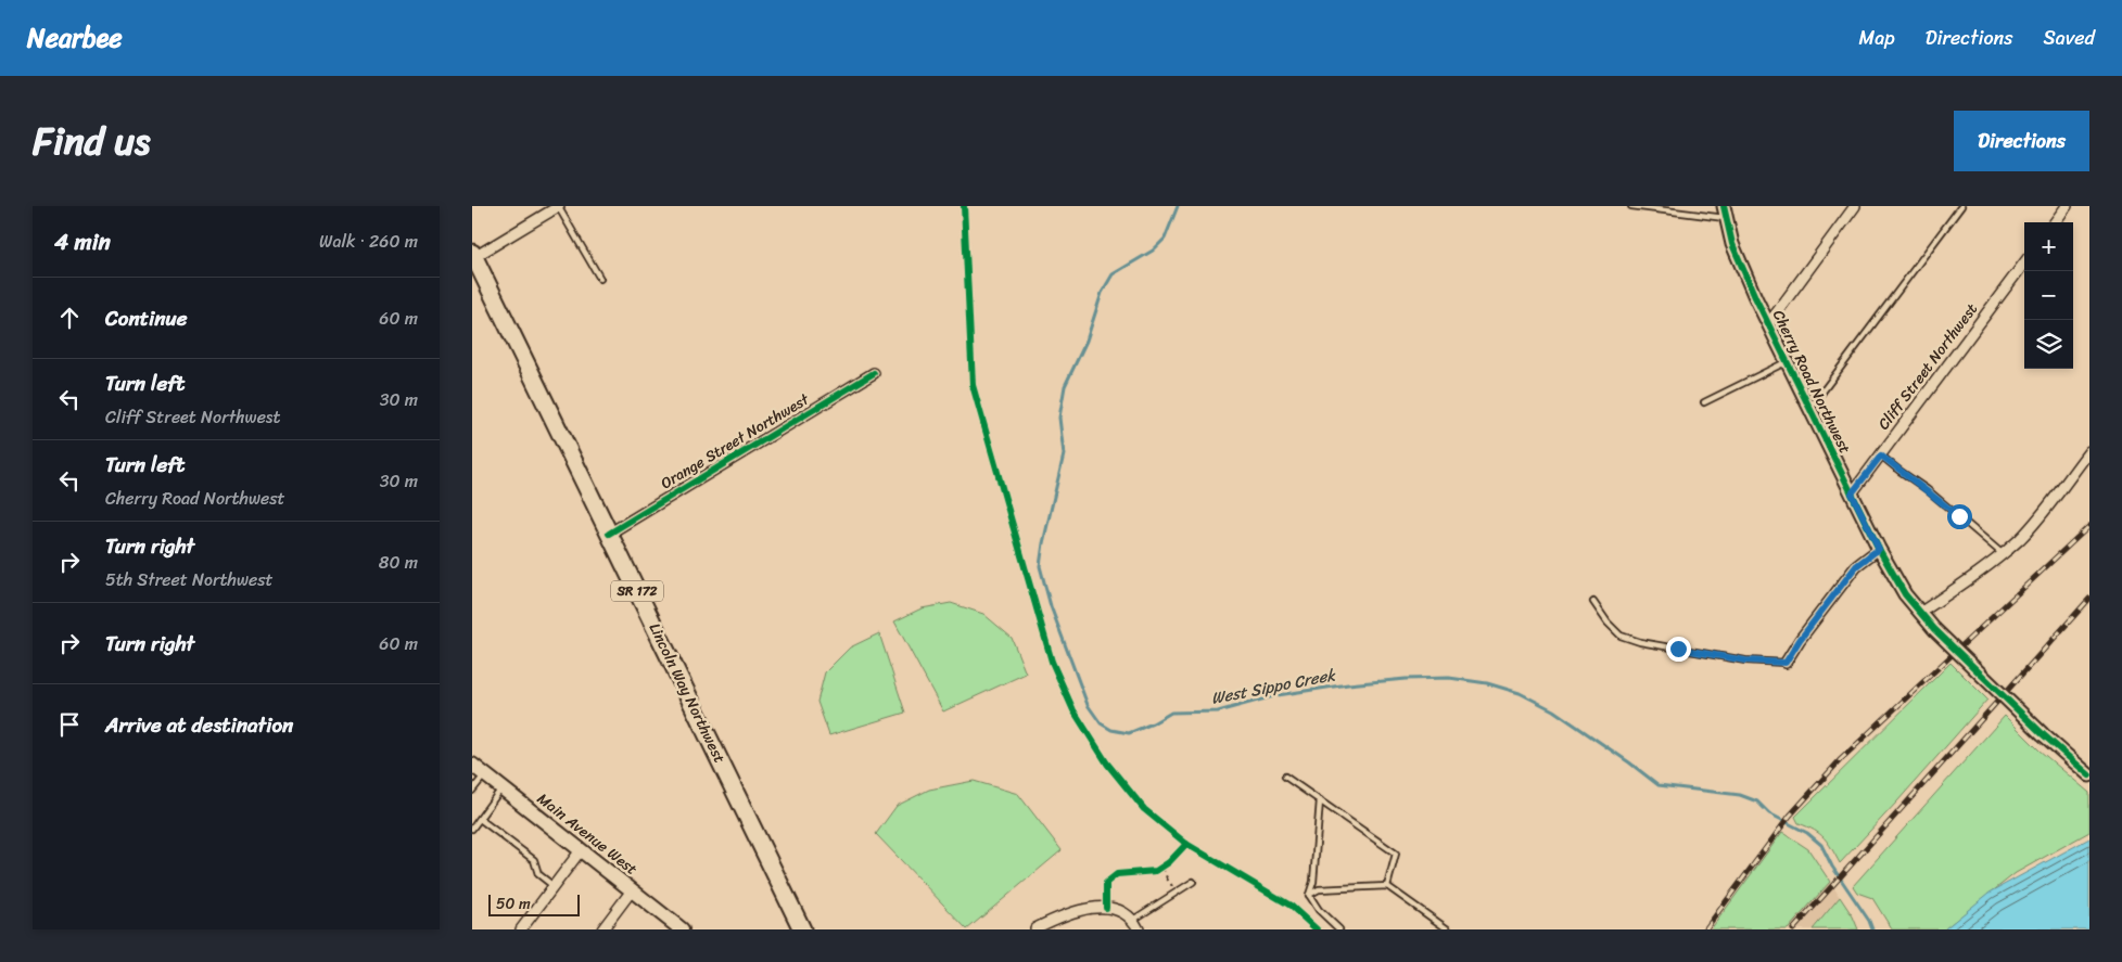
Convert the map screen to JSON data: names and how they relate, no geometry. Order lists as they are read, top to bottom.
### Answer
{
  "streets": {
    "main road": ["SR 172", "Lincoln Way Northwest", "Main Avenue West"],
    "street": ["Cliff Street Northwest", "Cherry Road Northwest", "Orange Street Northwest"]
  },
  "crossings": [
    ["Cliff Street Northwest", "Cherry Road Northwest"],
    ["Orange Street Northwest", "Lincoln Way Northwest"]
  ],
  "water": ["West Sippo Creek"],
  "scale_bar": "50 m",
  "page": {
    "header": "Nearbee",
    "nav": ["Map", "Directions", "Saved"],
    "title": "Find us",
    "buttons": "Directions",
    "heading": ["4 min", "Walk · 260 m"],
    "map_buttons": ["+", "−"],
    "list": [
      ["Continue", "60 m"],
      ["Turn left", "Cliff Street Northwest", "30 m"],
      ["Turn left", "Cherry Road Northwest", "30 m"],
      ["Turn right", "5th Street Northwest", "80 m"],
      ["Turn right", "60 m"],
      "Arrive at destination"
    ],
    "scale": "50 m"
  }
}
